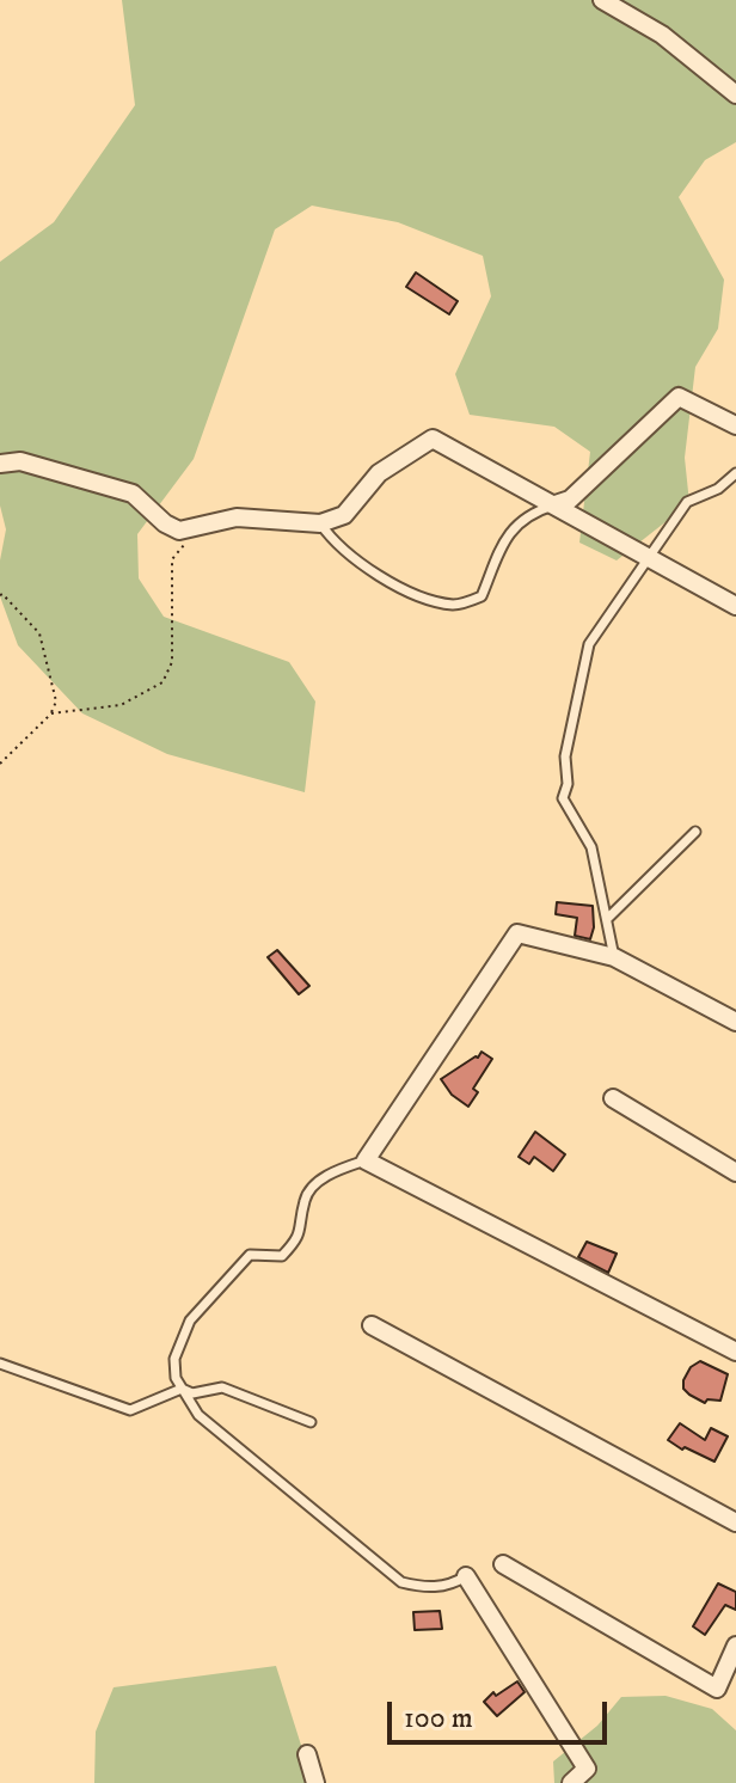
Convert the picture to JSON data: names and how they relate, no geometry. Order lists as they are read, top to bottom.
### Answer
{
  "scale_bar": "100 m"
}
